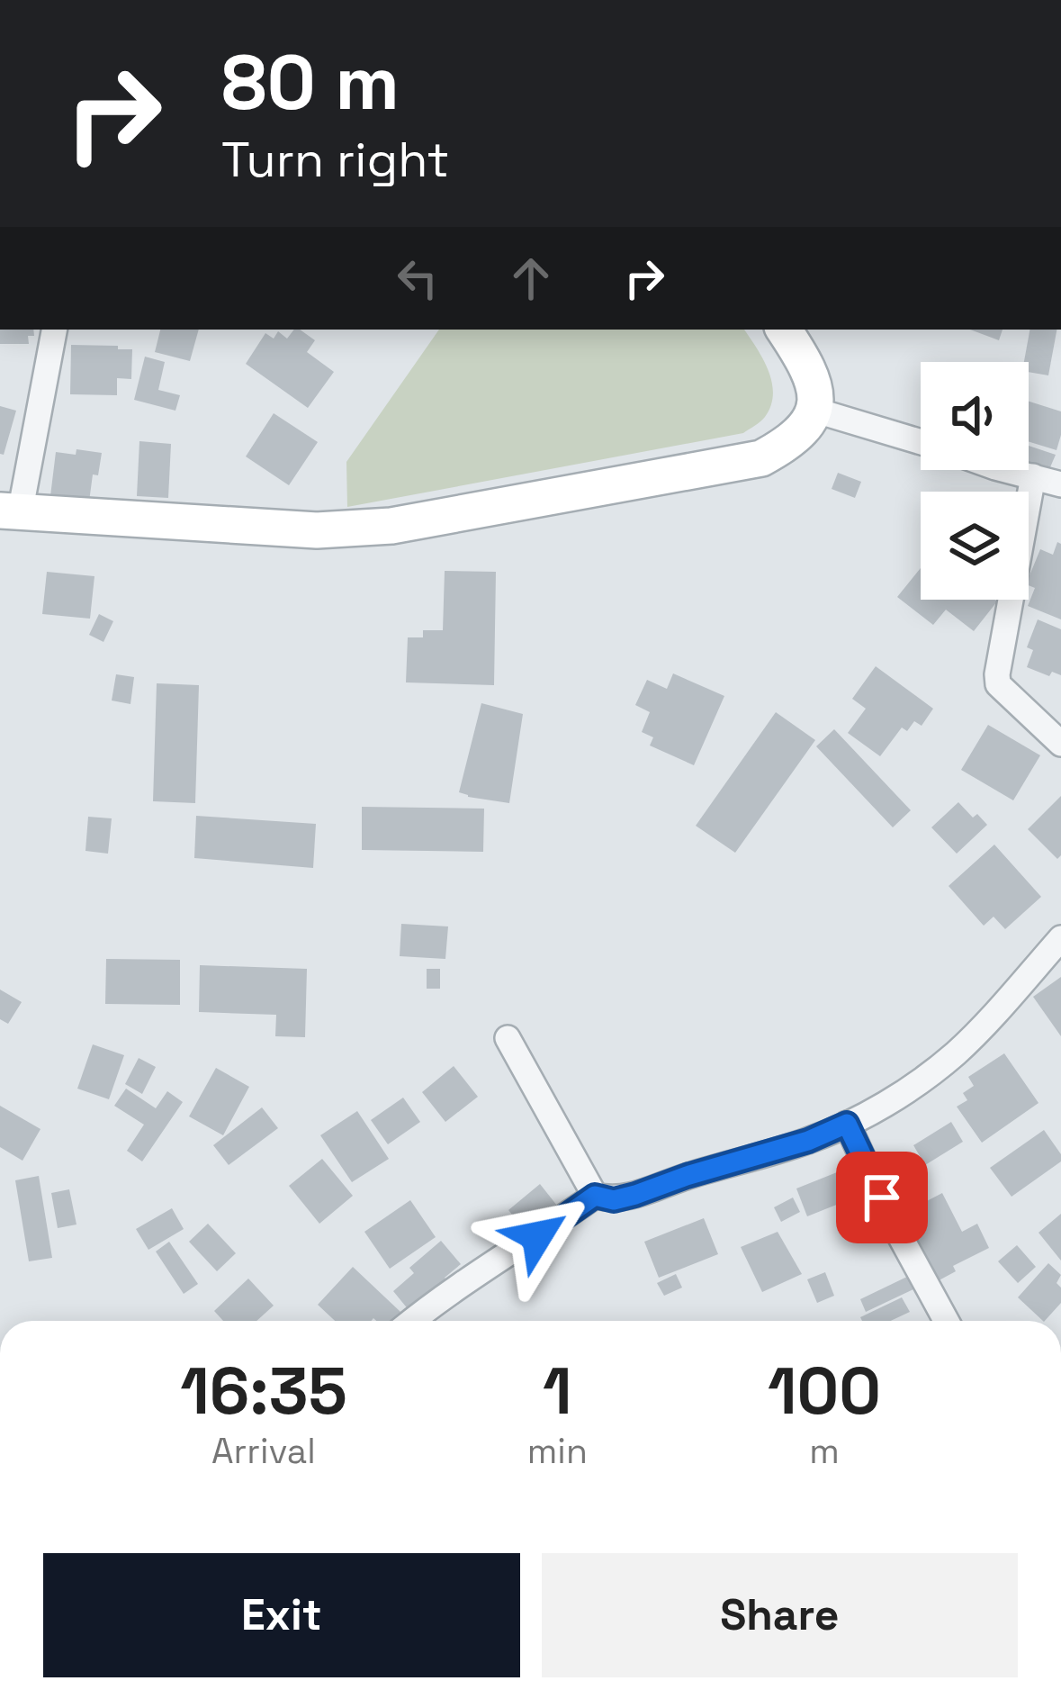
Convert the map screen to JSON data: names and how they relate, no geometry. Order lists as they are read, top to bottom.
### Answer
{
  "page": {
    "turn": ["80 m", "Turn right"],
    "eta": [
      "16:35",
      "Arrival",
      "1",
      "min",
      "100",
      "m"
    ],
    "buttons": ["Exit", "Share"]
  }
}
